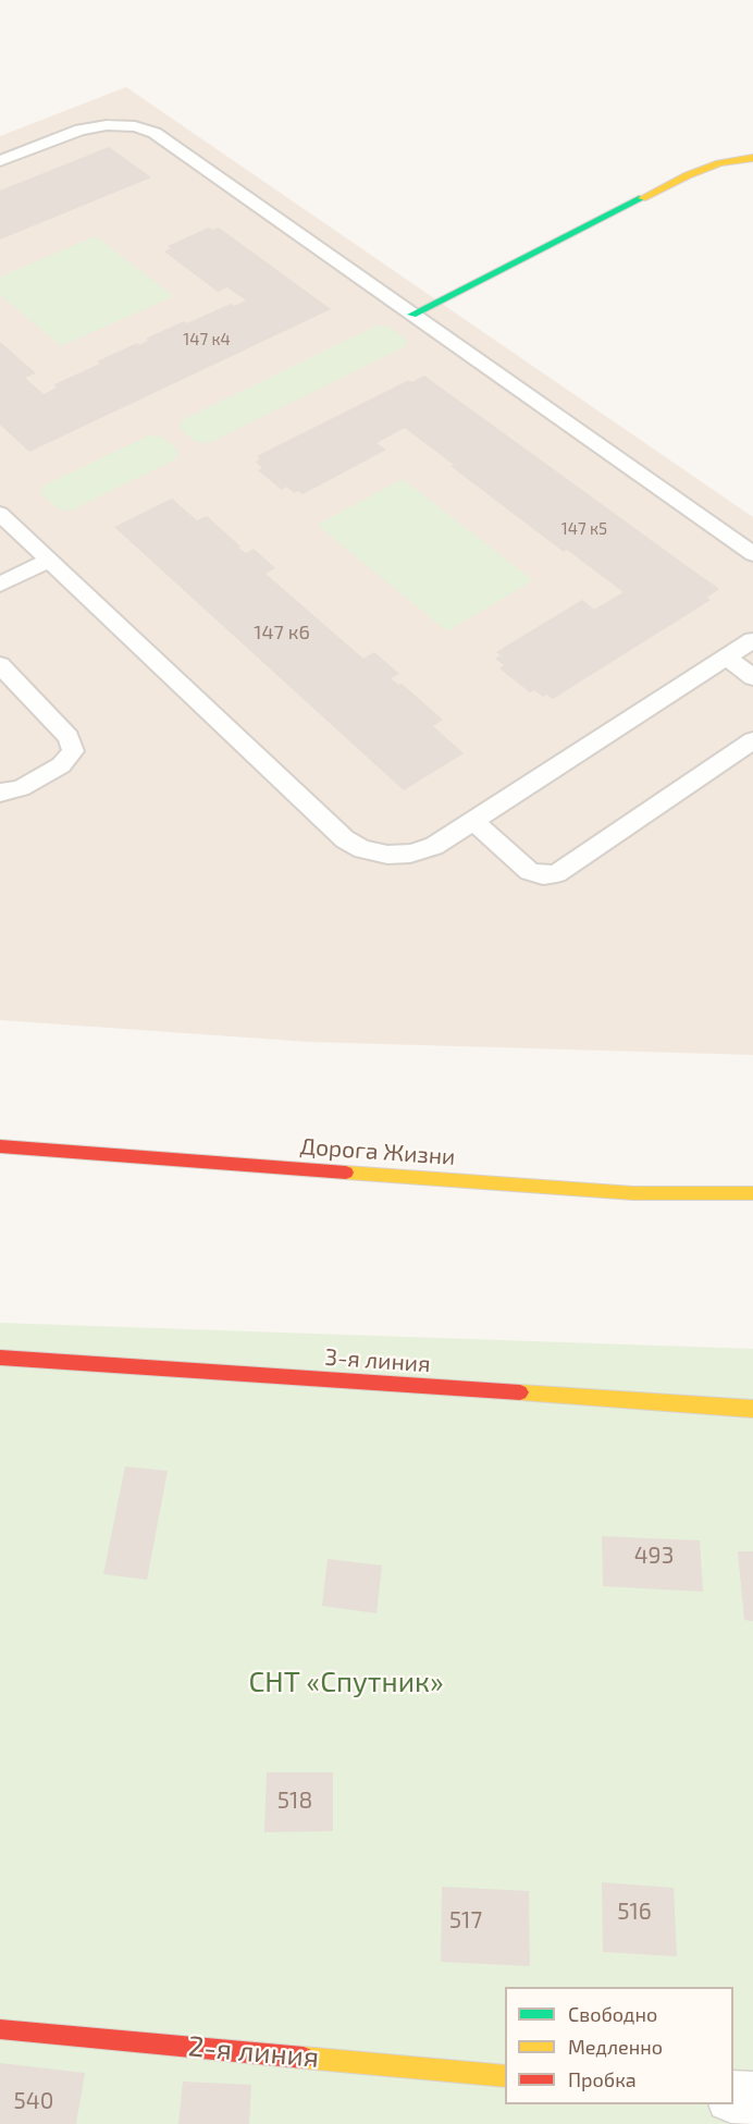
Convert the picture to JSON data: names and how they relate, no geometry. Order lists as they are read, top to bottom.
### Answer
{
  "streets": {
    "street": ["Дорога Жизни", "3-я линия", "2-я линия"]
  },
  "parks": ["СНТ «Спутник»"],
  "house_numbers": [
    "147 к4",
    "147 к5",
    "147 к6",
    "493",
    "518",
    "516",
    "517",
    "540"
  ],
  "legend": ["Свободно", "Медленно", "Пробка"]
}
